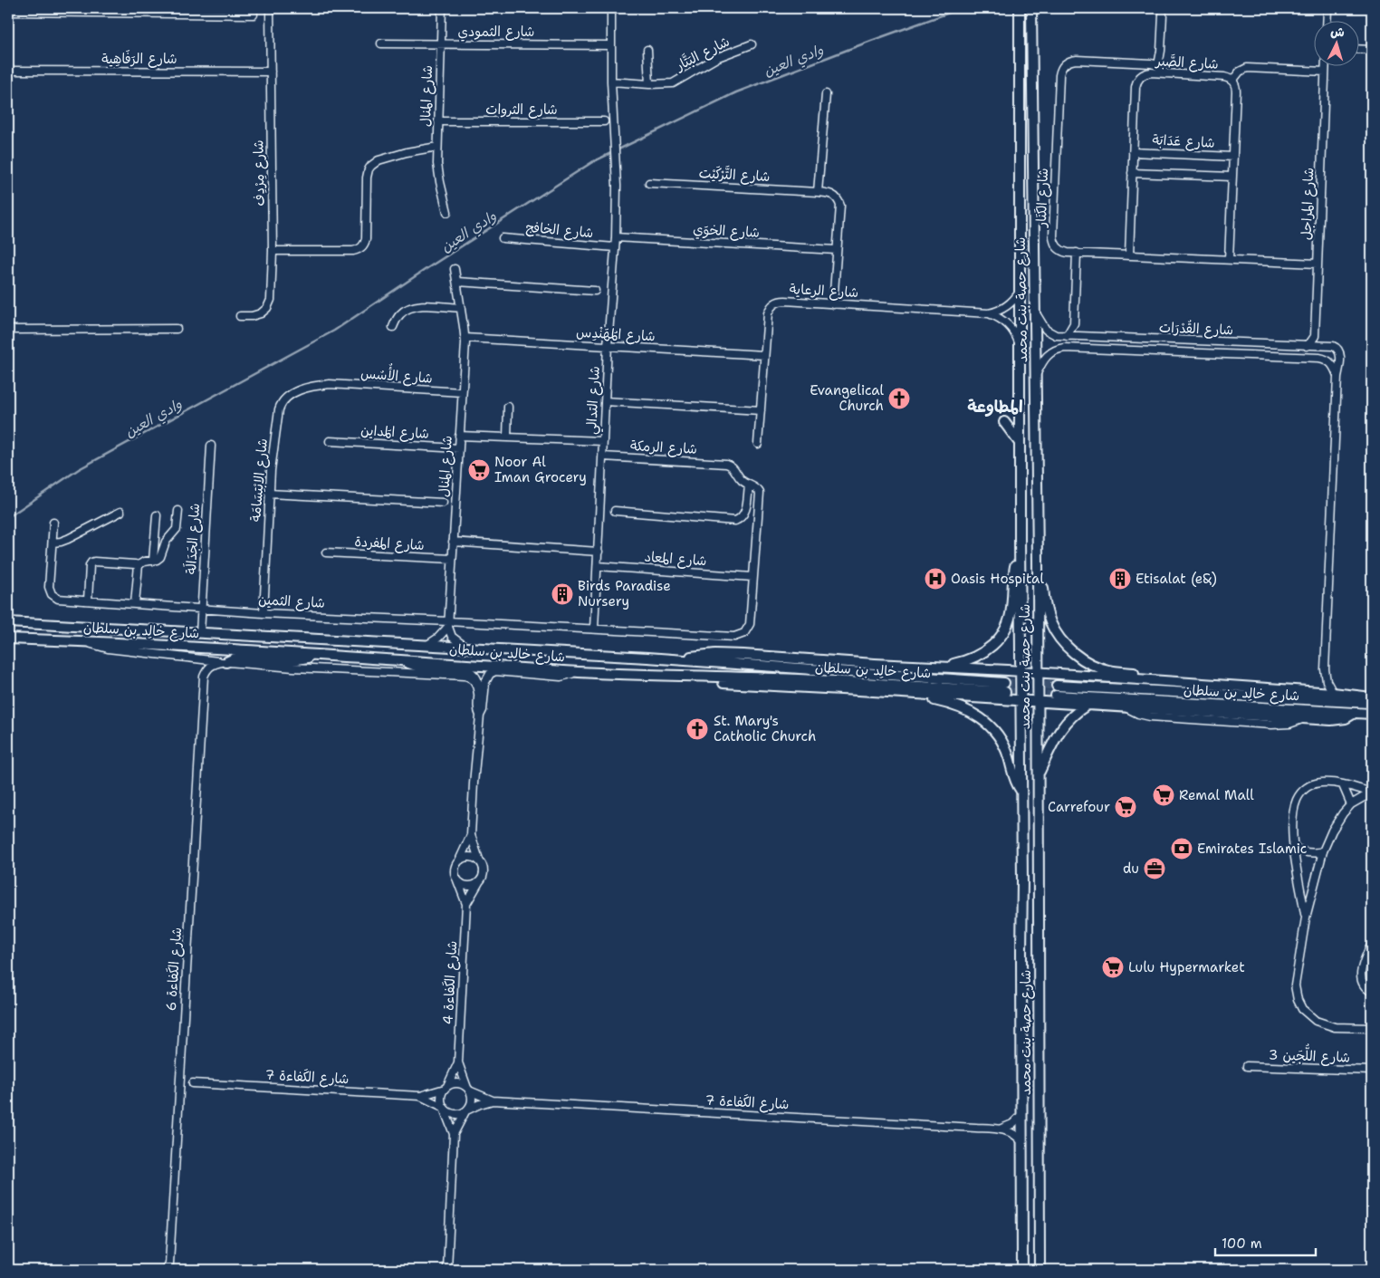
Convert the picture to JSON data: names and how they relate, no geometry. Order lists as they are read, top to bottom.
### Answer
{
  "streets": {
    "main road": ["شارع حصة بنت محمد", "شارع خالِد بن سلطان"],
    "street": [
      "شارع الثمودي",
      "شارع البَتَّار",
      "شارع الرَفَاهِية",
      "شارع الصَّبر",
      "شارع المنال",
      "شارع الثروات",
      "شارع عَدَابَة",
      "شارع مِرْدِف",
      "شارع التَّرْكَيْت",
      "شارع الكَنَار",
      "شارع المراجل",
      "شارع الخافج",
      "شارع الخوَي",
      "شارع الرعاية",
      "شارع القُدْرَات",
      "شارع المُهَنْدِس",
      "شارع الأُسُس",
      "شارع التدالي",
      "شارع المَداين",
      "شارع الرمكة",
      "شارع الابْتِسَامَة",
      "شارع الجَدَالَة",
      "شارع المفردة",
      "شارع المعاد",
      "شارع الثمين",
      "شارع الكَفاءة 6",
      "شارع الكَفاءة 4",
      "شارع اللُّجَين 3",
      "شارع الكَفاءة 7"
    ]
  },
  "crossings": [
    ["شارع الثمودي", "شارع المنال"],
    ["شارع البَتَّار", "شارع التدالي"],
    ["شارع الرَفَاهِية", "شارع مِرْدِف"],
    ["شارع الصَّبر", "شارع عَدَابَة"],
    ["شارع الصَّبر", "شارع الكَنَار"],
    ["شارع المنال", "شارع الثروات"],
    ["شارع المنال", "شارع المُهَنْدِس"],
    ["شارع المنال", "شارع الأُسُس"],
    ["شارع المنال", "شارع المَداين"],
    ["شارع المنال", "شارع المفردة"],
    ["شارع المنال", "شارع الثمين"],
    ["شارع التَّرْكَيْت", "شارع الخوَي"],
    ["شارع التَّرْكَيْت", "شارع الرعاية"],
    ["شارع الكَنَار", "شارع المراجل"],
    ["شارع الخافج", "شارع التدالي"],
    ["شارع الخوَي", "شارع التدالي"],
    ["شارع الرعاية", "شارع حصة بنت محمد"],
    ["شارع الرعاية", "شارع المُهَنْدِس"],
    ["شارع حصة بنت محمد", "شارع القُدْرَات"],
    ["شارع حصة بنت محمد", "شارع الكَفاءة 7"],
    ["شارع المُهَنْدِس", "شارع التدالي"],
    ["شارع الأُسُس", "شارع الابْتِسَامَة"],
    ["شارع التدالي", "شارع الرمكة"],
    ["شارع التدالي", "شارع المعاد"],
    ["شارع التدالي", "شارع الثمين"],
    ["شارع الابْتِسَامَة", "شارع الثمين"],
    ["شارع الجَدَالَة", "شارع الثمين"],
    ["شارع الجَدَالَة", "شارع خالِد بن سلطان"],
    ["شارع المعاد", "شارع الثمين"],
    ["شارع الكَفاءة 4", "شارع الكَفاءة 7"]
  ],
  "districts": ["المطاوعة"],
  "water": ["وادي العين"],
  "places": {
    "church": ["Evangelical Church", "St. Mary's Catholic Church"],
    "supermarket": [
      "Noor Al Iman Grocery",
      "Remal Mall",
      "Carrefour",
      "Lulu Hypermarket"
    ],
    "hospital": ["Oasis Hospital"],
    "building": ["Etisalat (e&)", "Birds Paradise Nursery"],
    "bank": ["Emirates Islamic"],
    "office": ["du"]
  },
  "scale_bar": "100 m",
  "north": "top"
}
